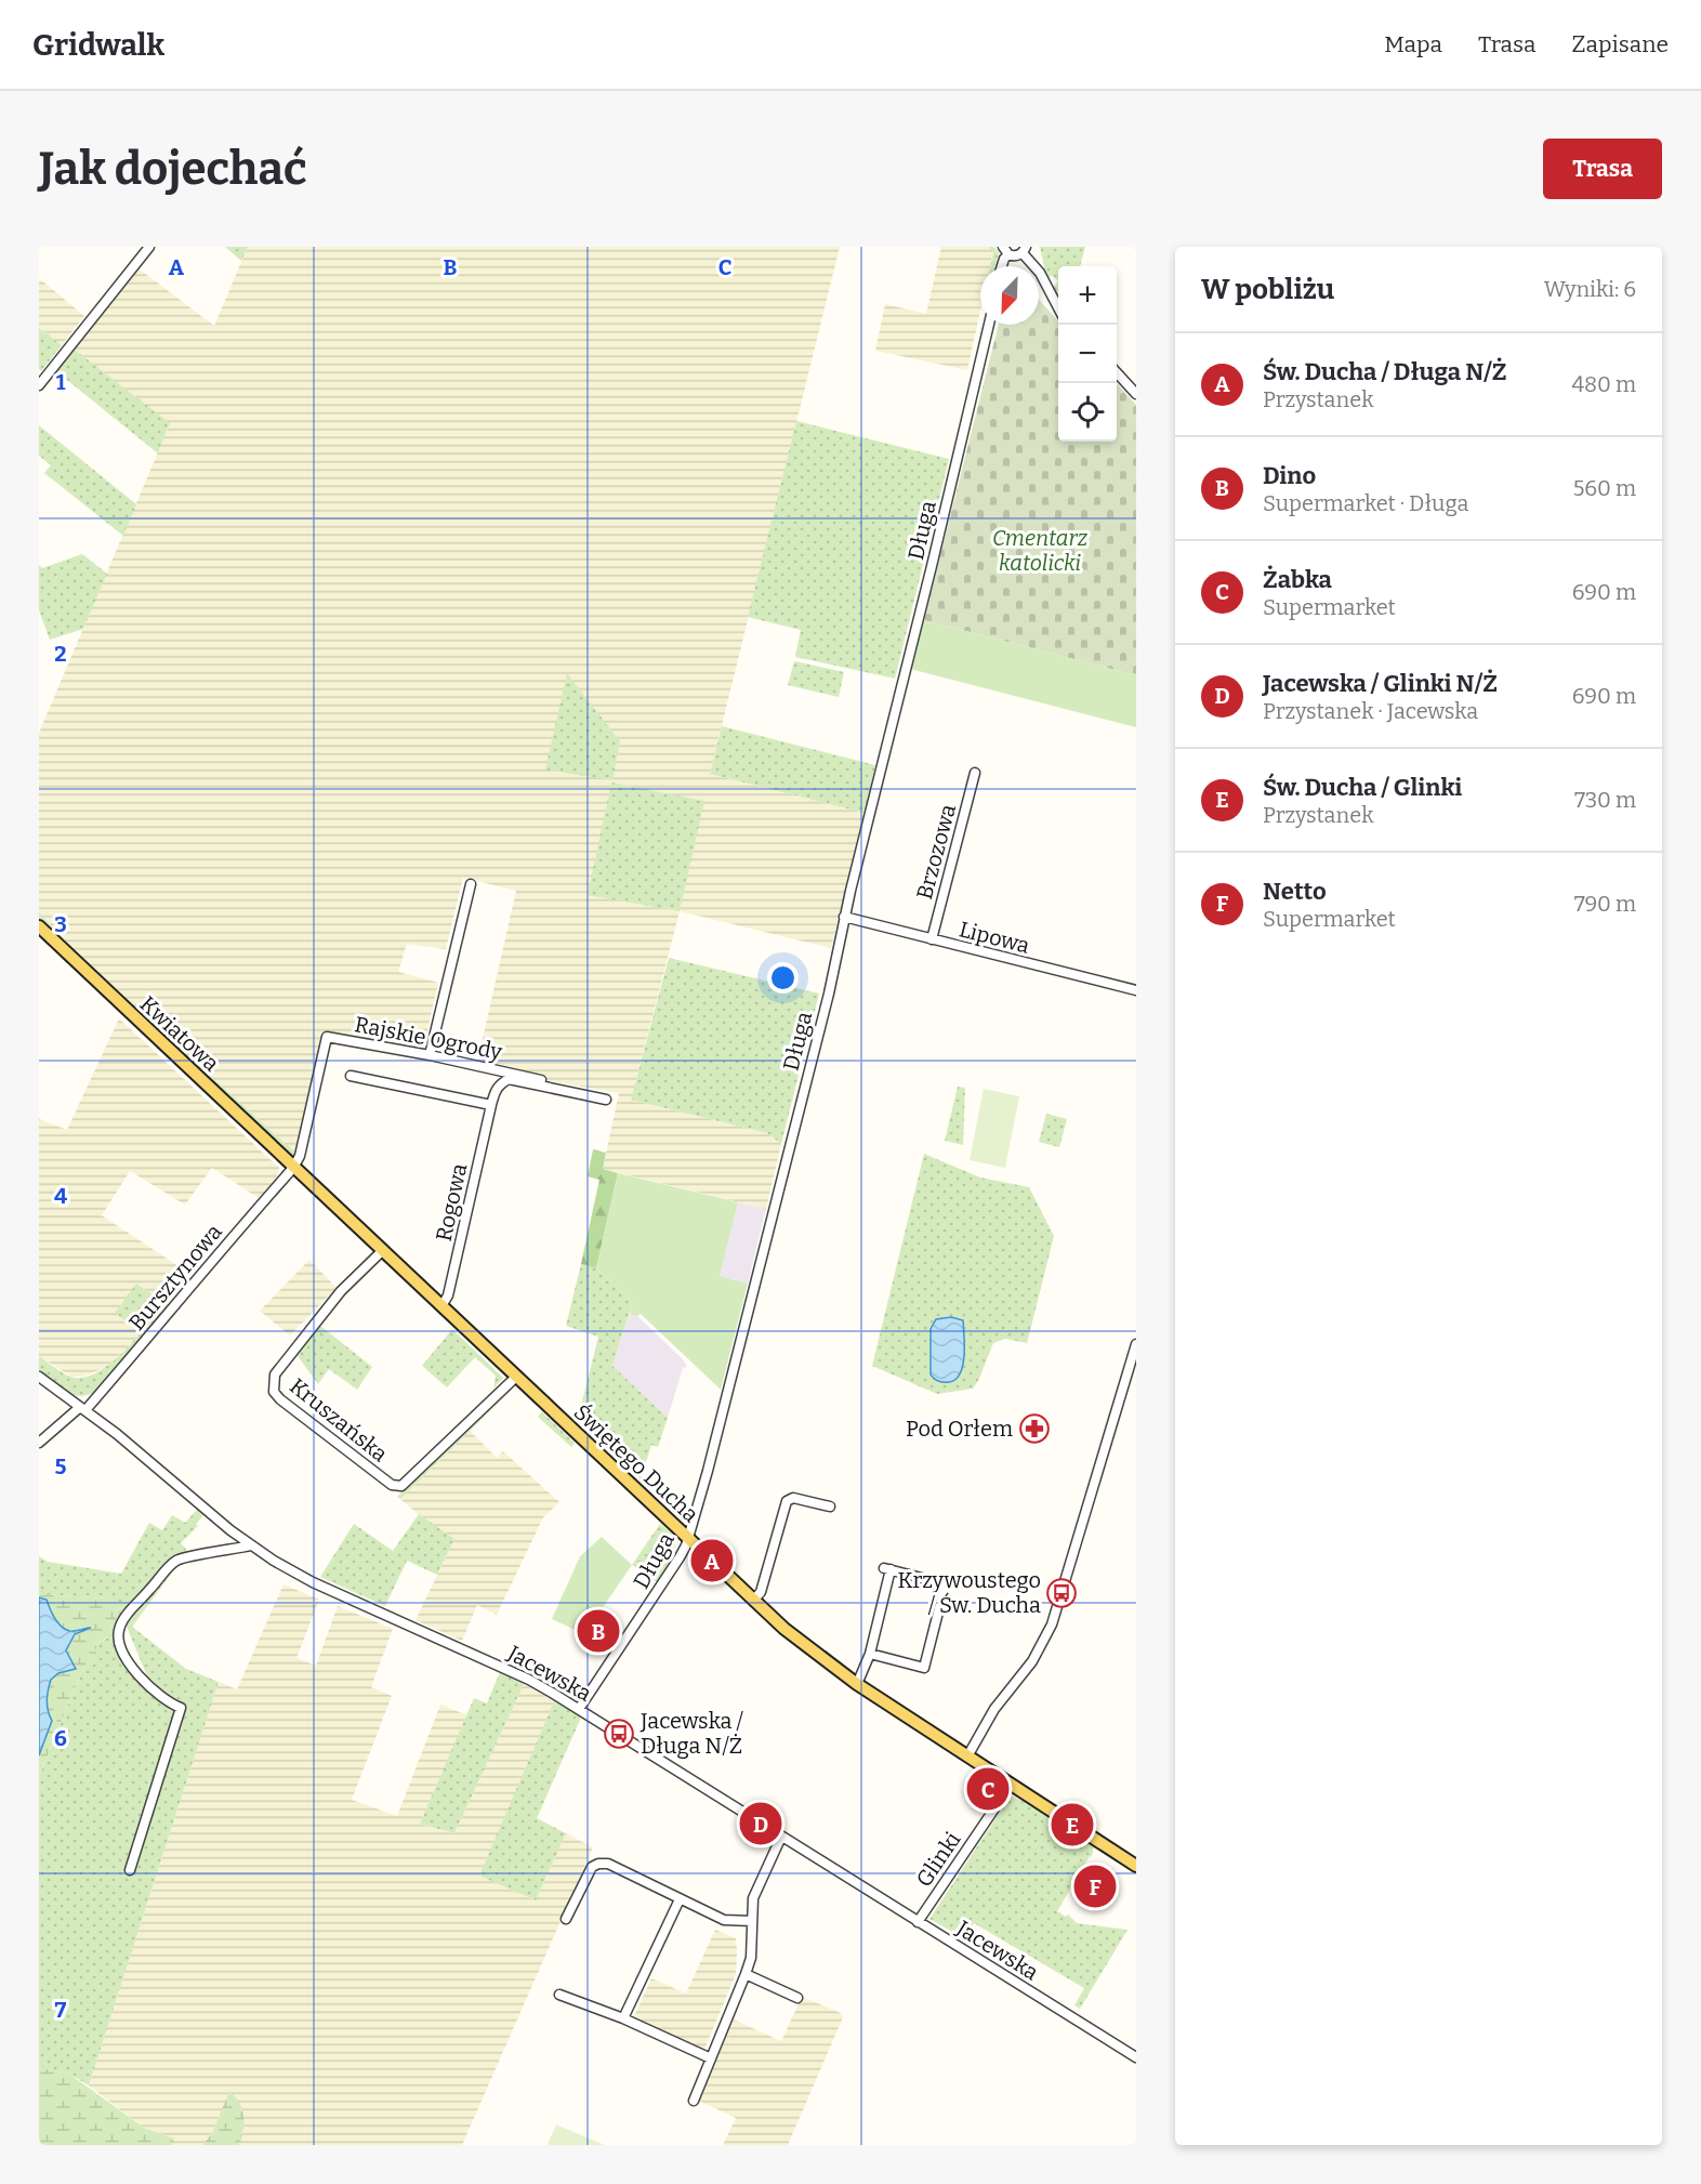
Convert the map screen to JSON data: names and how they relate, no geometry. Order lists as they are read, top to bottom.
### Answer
{
  "streets": {
    "main road": ["Kwiatowa", "Świętego Ducha"],
    "street": [
      "Długa",
      "Brzozowa",
      "Lipowa",
      "Rajskie Ogrody",
      "Rogowa",
      "Bursztynowa",
      "Kruszańska",
      "Jacewska",
      "Glinki"
    ]
  },
  "crossings": [
    ["Długa", "Lipowa"],
    ["Długa", "Świętego Ducha"],
    ["Długa", "Jacewska"],
    ["Brzozowa", "Lipowa"],
    ["Kwiatowa", "Rajskie Ogrody"],
    ["Kwiatowa", "Bursztynowa"],
    ["Kwiatowa", "Świętego Ducha"],
    ["Rajskie Ogrody", "Bursztynowa"],
    ["Rajskie Ogrody", "Świętego Ducha"],
    ["Rogowa", "Świętego Ducha"],
    ["Bursztynowa", "Świętego Ducha"],
    ["Bursztynowa", "Jacewska"],
    ["Kruszańska", "Świętego Ducha"],
    ["Świętego Ducha", "Glinki"],
    ["Jacewska", "Glinki"]
  ],
  "parks": ["Cmentarz katolicki"],
  "places": {
    "pharmacy": ["Pod Orłem"],
    "bus stop": ["Krzywoustego / Św. Ducha", "Jacewska / Długa N/Ż"]
  },
  "north": "bottom left",
  "page": {
    "header": "Gridwalk",
    "nav": ["Mapa", "Trasa", "Zapisane"],
    "buttons": "Trasa",
    "title": "Jak dojechać",
    "heading": ["W pobliżu", "Wyniki: 6"],
    "map_buttons": ["+", "−"],
    "list": [
      {
        "mark": "A",
        "name": "Św. Ducha / Długa N/Ż",
        "note": "Przystanek",
        "value": "480 m"
      },
      {
        "mark": "B",
        "name": "Dino",
        "note": "Supermarket · Długa",
        "value": "560 m"
      },
      {
        "mark": "C",
        "name": "Żabka",
        "note": "Supermarket",
        "value": "690 m"
      },
      {
        "mark": "D",
        "name": "Jacewska / Glinki N/Ż",
        "note": "Przystanek · Jacewska",
        "value": "690 m"
      },
      {
        "mark": "E",
        "name": "Św. Ducha / Glinki",
        "note": "Przystanek",
        "value": "730 m"
      },
      {
        "mark": "F",
        "name": "Netto",
        "note": "Supermarket",
        "value": "790 m"
      }
    ],
    "pins": [
      "A",
      "B",
      "C",
      "D",
      "E",
      "F"
    ]
  },
  "grid": {
    "columns": ["A", "B", "C"],
    "rows": [
      "1",
      "2",
      "3",
      "4",
      "5",
      "6",
      "7"
    ]
  }
}
